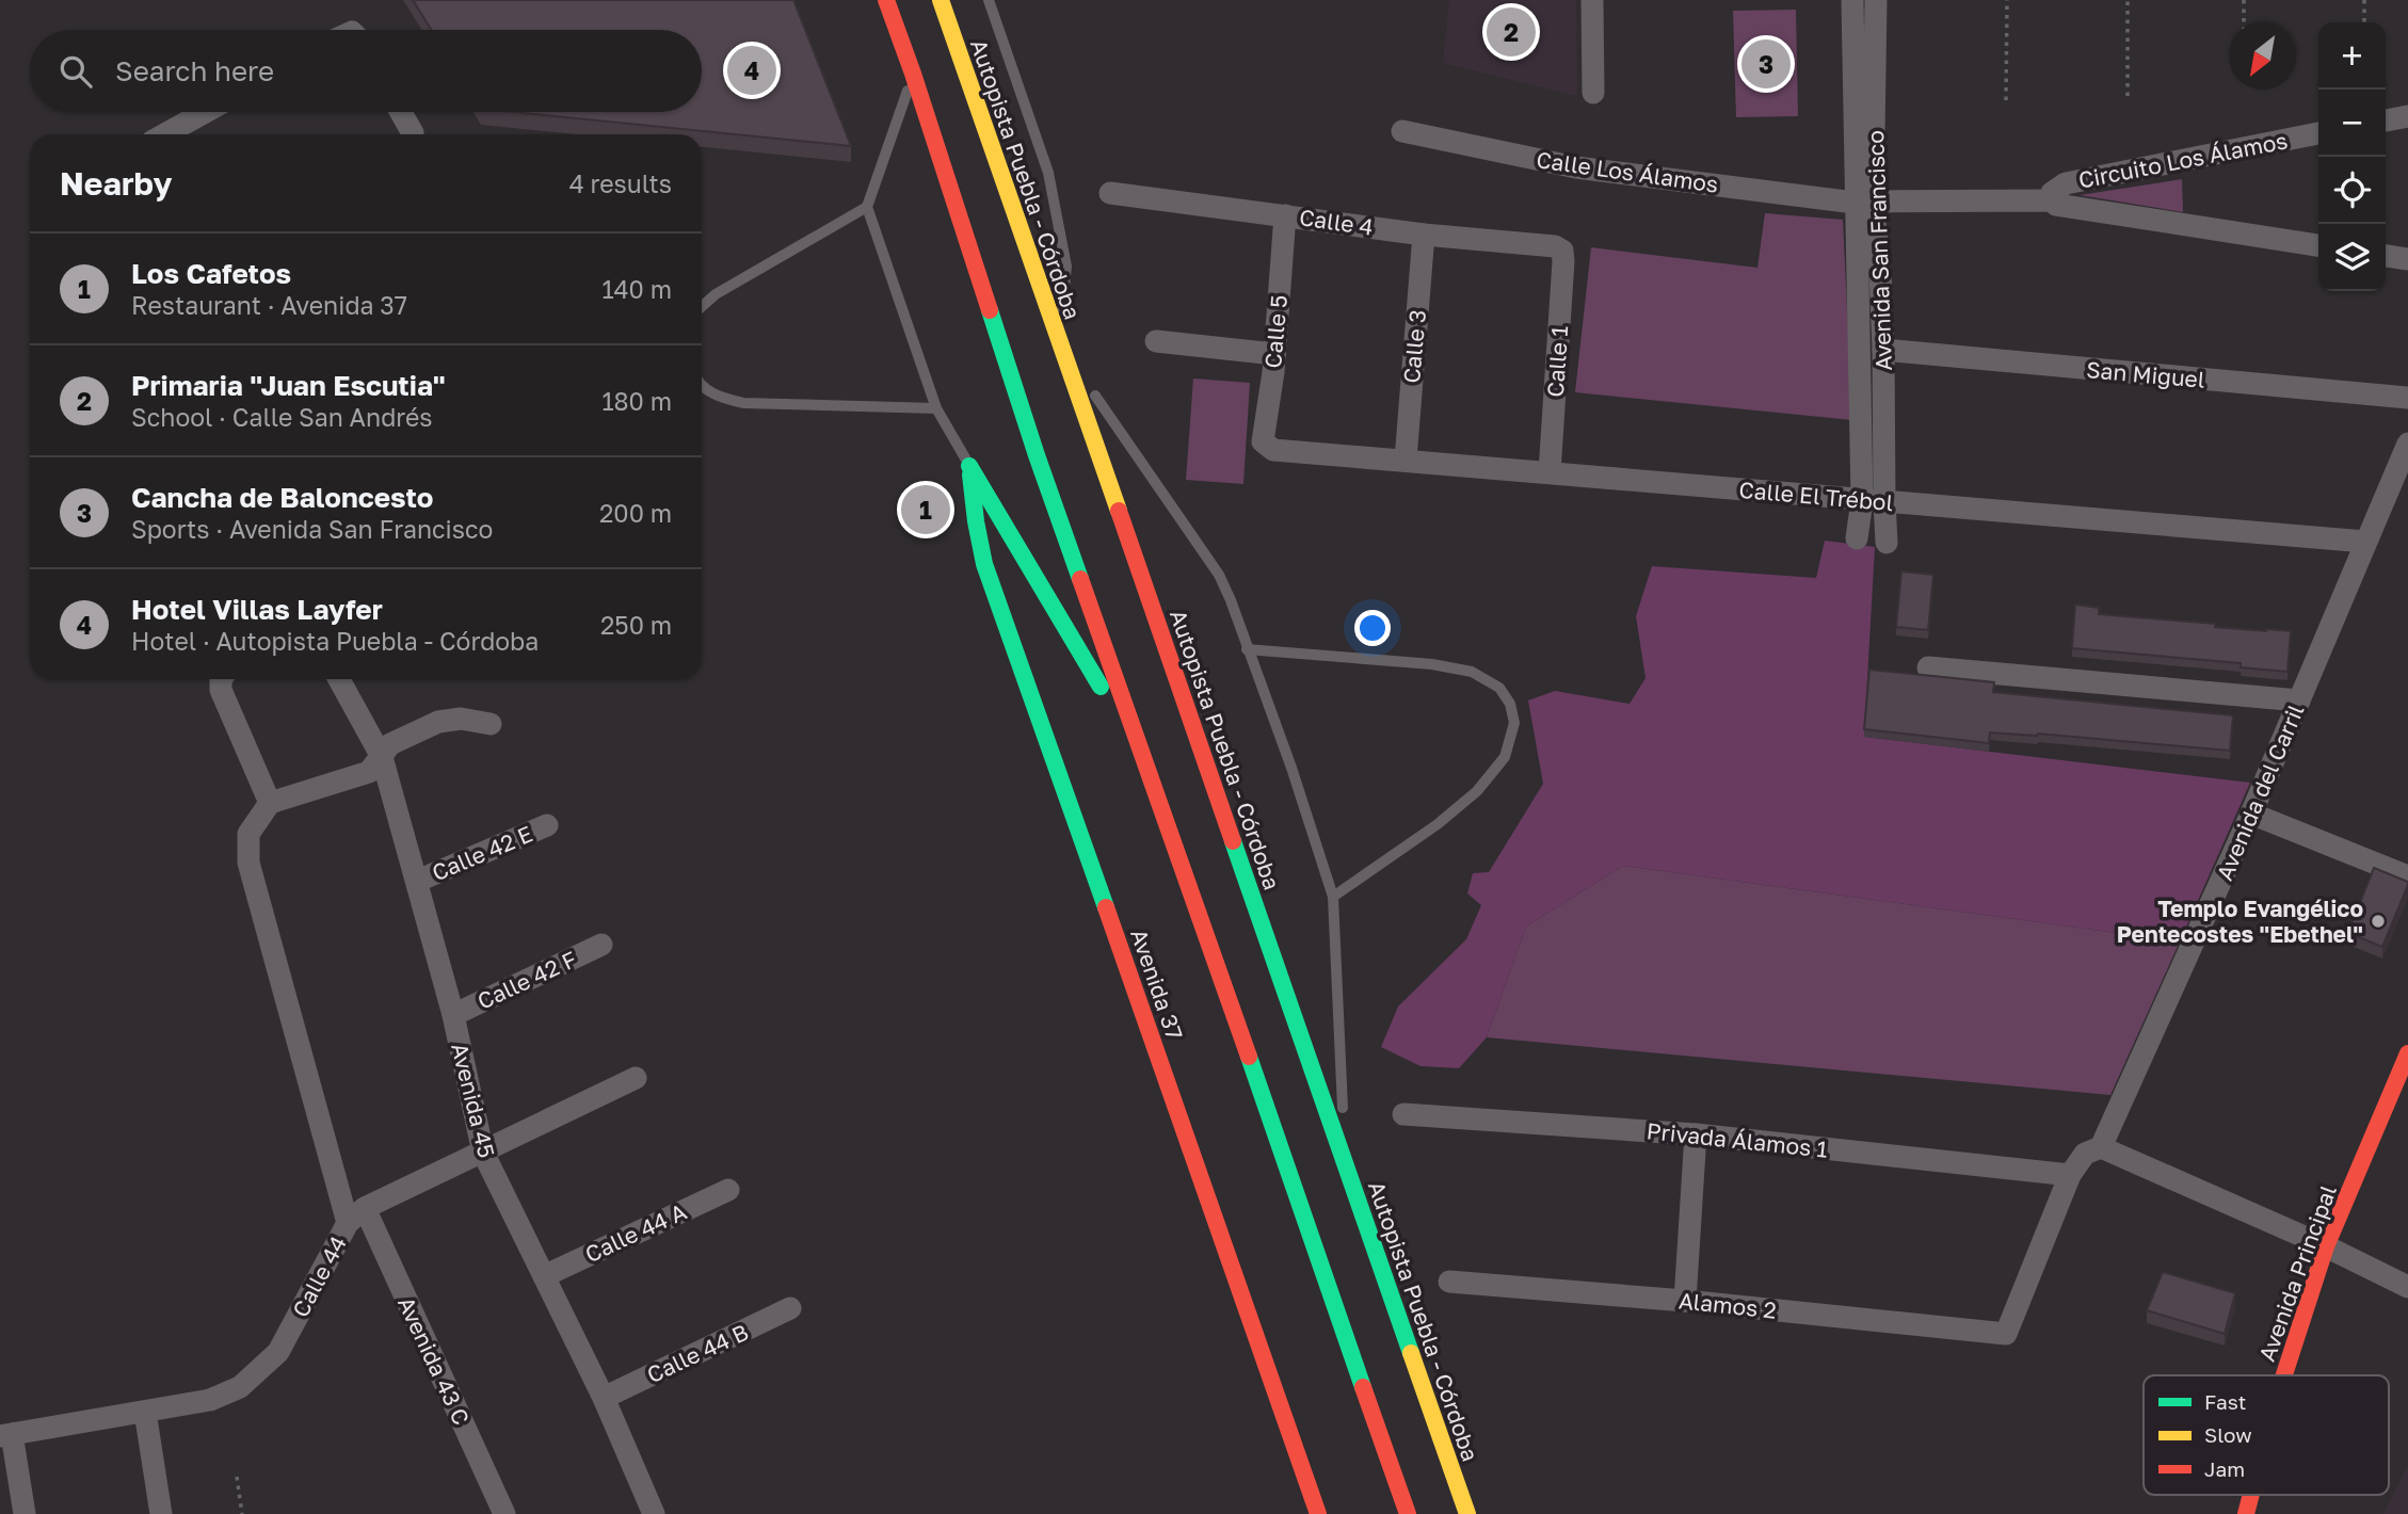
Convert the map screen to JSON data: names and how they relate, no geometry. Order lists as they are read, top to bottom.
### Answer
{
  "streets": {
    "main road": ["Autopista Puebla - Córdoba", "Avenida 37", "Avenida Principal"],
    "street": [
      "Circuito Los Álamos",
      "Calle Los Álamos",
      "Calle 4",
      "Avenida San Francisco",
      "Calle 5",
      "Calle 3",
      "Calle 1",
      "San Miguel",
      "Calle El Trébol",
      "Avenida del Carril",
      "Calle 42 E",
      "Calle 42 F",
      "Avenida 45",
      "Privada Álamos 1",
      "Calle 44 A",
      "Calle 44",
      "Alamos 2",
      "Calle 44 B",
      "Avenida 43 C"
    ]
  },
  "crossings": [
    ["Circuito Los Álamos", "Calle Los Álamos"],
    ["Circuito Los Álamos", "Avenida San Francisco"],
    ["Calle Los Álamos", "Avenida San Francisco"],
    ["Calle 4", "Calle 5"],
    ["Calle 4", "Calle 3"],
    ["Calle 4", "Calle 1"],
    ["Avenida San Francisco", "San Miguel"],
    ["Avenida San Francisco", "Calle El Trébol"],
    ["Calle 5", "Calle El Trébol"],
    ["Calle 3", "Calle El Trébol"],
    ["Calle 1", "Calle El Trébol"],
    ["Calle El Trébol", "Avenida del Carril"],
    ["Avenida del Carril", "Privada Álamos 1"],
    ["Avenida del Carril", "Alamos 2"],
    ["Calle 42 E", "Avenida 45"],
    ["Calle 42 F", "Avenida 45"],
    ["Avenida 45", "Calle 44 A"],
    ["Avenida 45", "Calle 44 B"],
    ["Calle 44", "Avenida 43 C"]
  ],
  "places": ["Templo Evangélico Pentecostes \"Ebethel\""],
  "legend": ["Fast", "Slow", "Jam"],
  "north": "bottom left",
  "page": {
    "pins": [
      "2",
      "3",
      "4",
      "1"
    ],
    "map_buttons": ["+", "−"],
    "search": "Search here",
    "heading": ["Nearby", "4 results"],
    "list": [
      {
        "mark": "1",
        "name": "Los Cafetos",
        "note": "Restaurant · Avenida 37",
        "value": "140 m"
      },
      {
        "mark": "2",
        "name": "Primaria \"Juan Escutia\"",
        "note": "School · Calle San Andrés",
        "value": "180 m"
      },
      {
        "mark": "3",
        "name": "Cancha de Baloncesto",
        "note": "Sports · Avenida San Francisco",
        "value": "200 m"
      },
      {
        "mark": "4",
        "name": "Hotel Villas Layfer",
        "note": "Hotel · Autopista Puebla - Córdoba",
        "value": "250 m"
      }
    ]
  }
}
